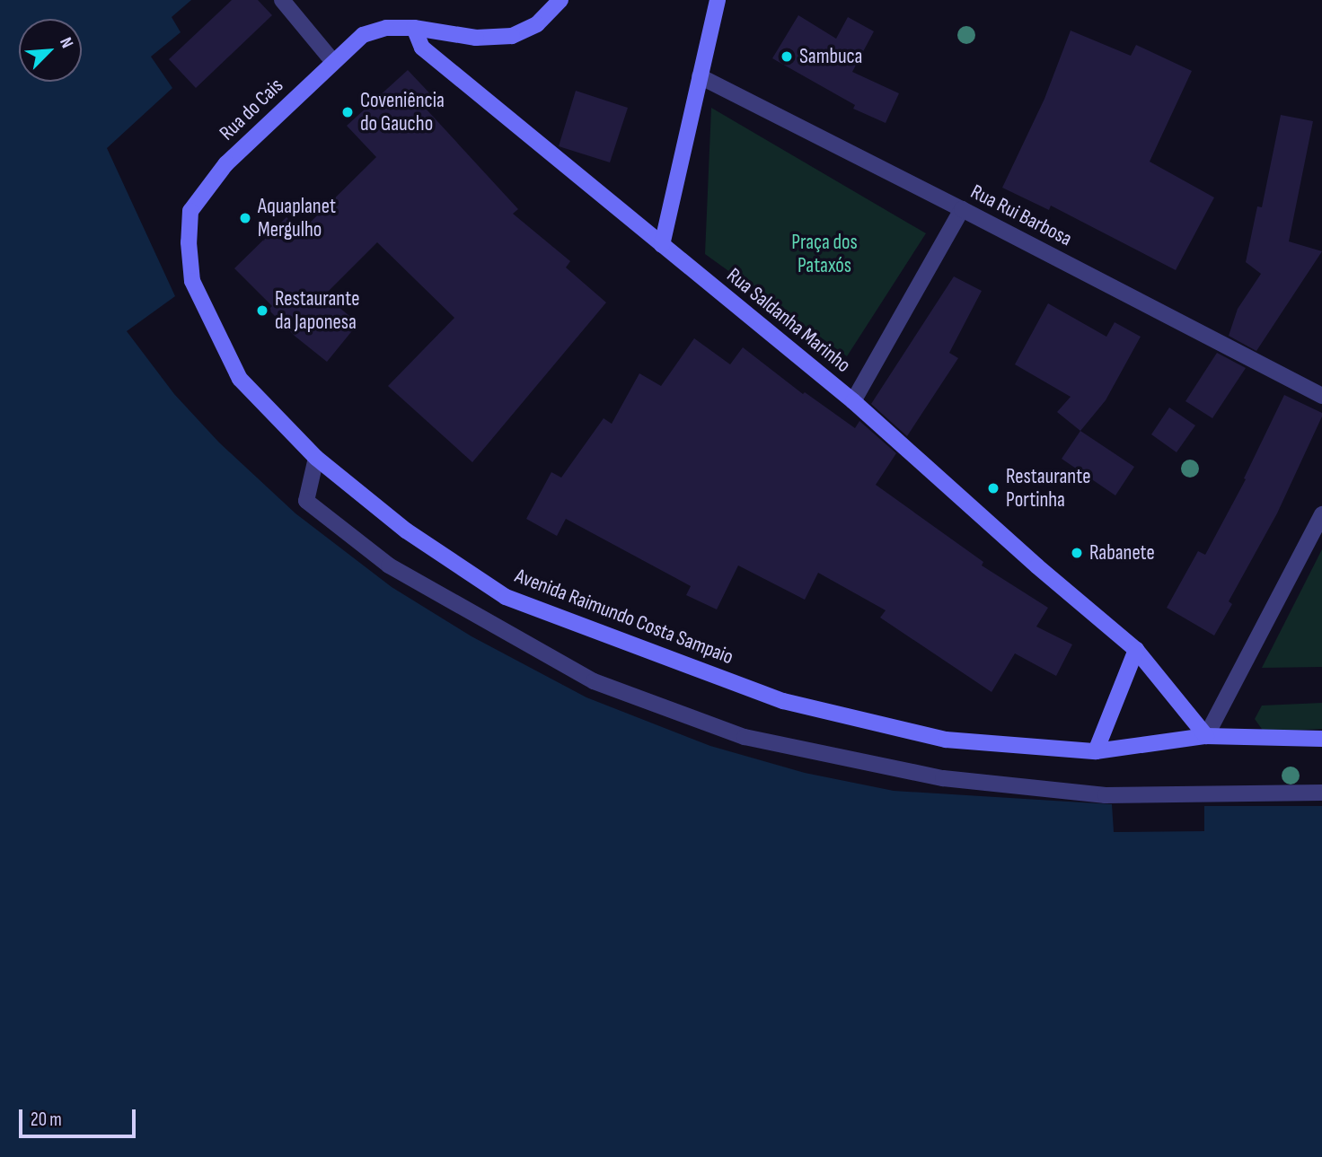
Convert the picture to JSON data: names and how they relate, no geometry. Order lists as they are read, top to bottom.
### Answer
{
  "streets": {
    "main road": ["Rua do Cais", "Rua Saldanha Marinho", "Avenida Raimundo Costa Sampaio"],
    "street": ["Rua Rui Barbosa"]
  },
  "crossings": [
    ["Rua do Cais", "Rua Saldanha Marinho"],
    ["Rua do Cais", "Avenida Raimundo Costa Sampaio"],
    ["Rua Saldanha Marinho", "Avenida Raimundo Costa Sampaio"]
  ],
  "parks": ["Praça dos Pataxós"],
  "places": [
    "Sambuca",
    "Coveniência do Gaucho",
    "Aquaplanet Mergulho",
    "Restaurante da Japonesa",
    "Restaurante Portinha",
    "Rabanete"
  ],
  "scale_bar": "20 m",
  "north": "top right"
}
